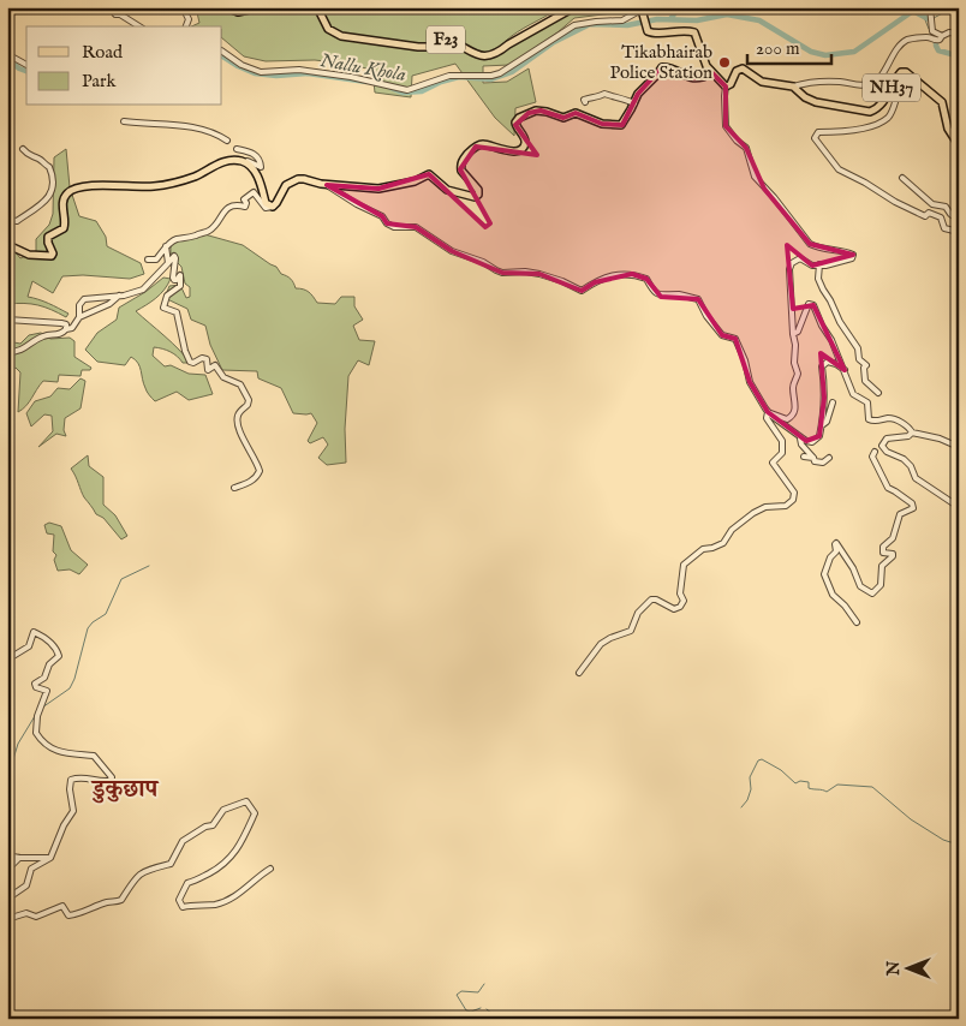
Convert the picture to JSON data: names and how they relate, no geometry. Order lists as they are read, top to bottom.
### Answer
{
  "streets": {
    "main road": ["F23", "NH37"]
  },
  "districts": ["डुकुछाप"],
  "water": ["Nallu Khola"],
  "places": ["Tikabhairab Police Station"],
  "legend": ["Road", "Park"],
  "scale_bar": "200 m",
  "north": "left"
}
